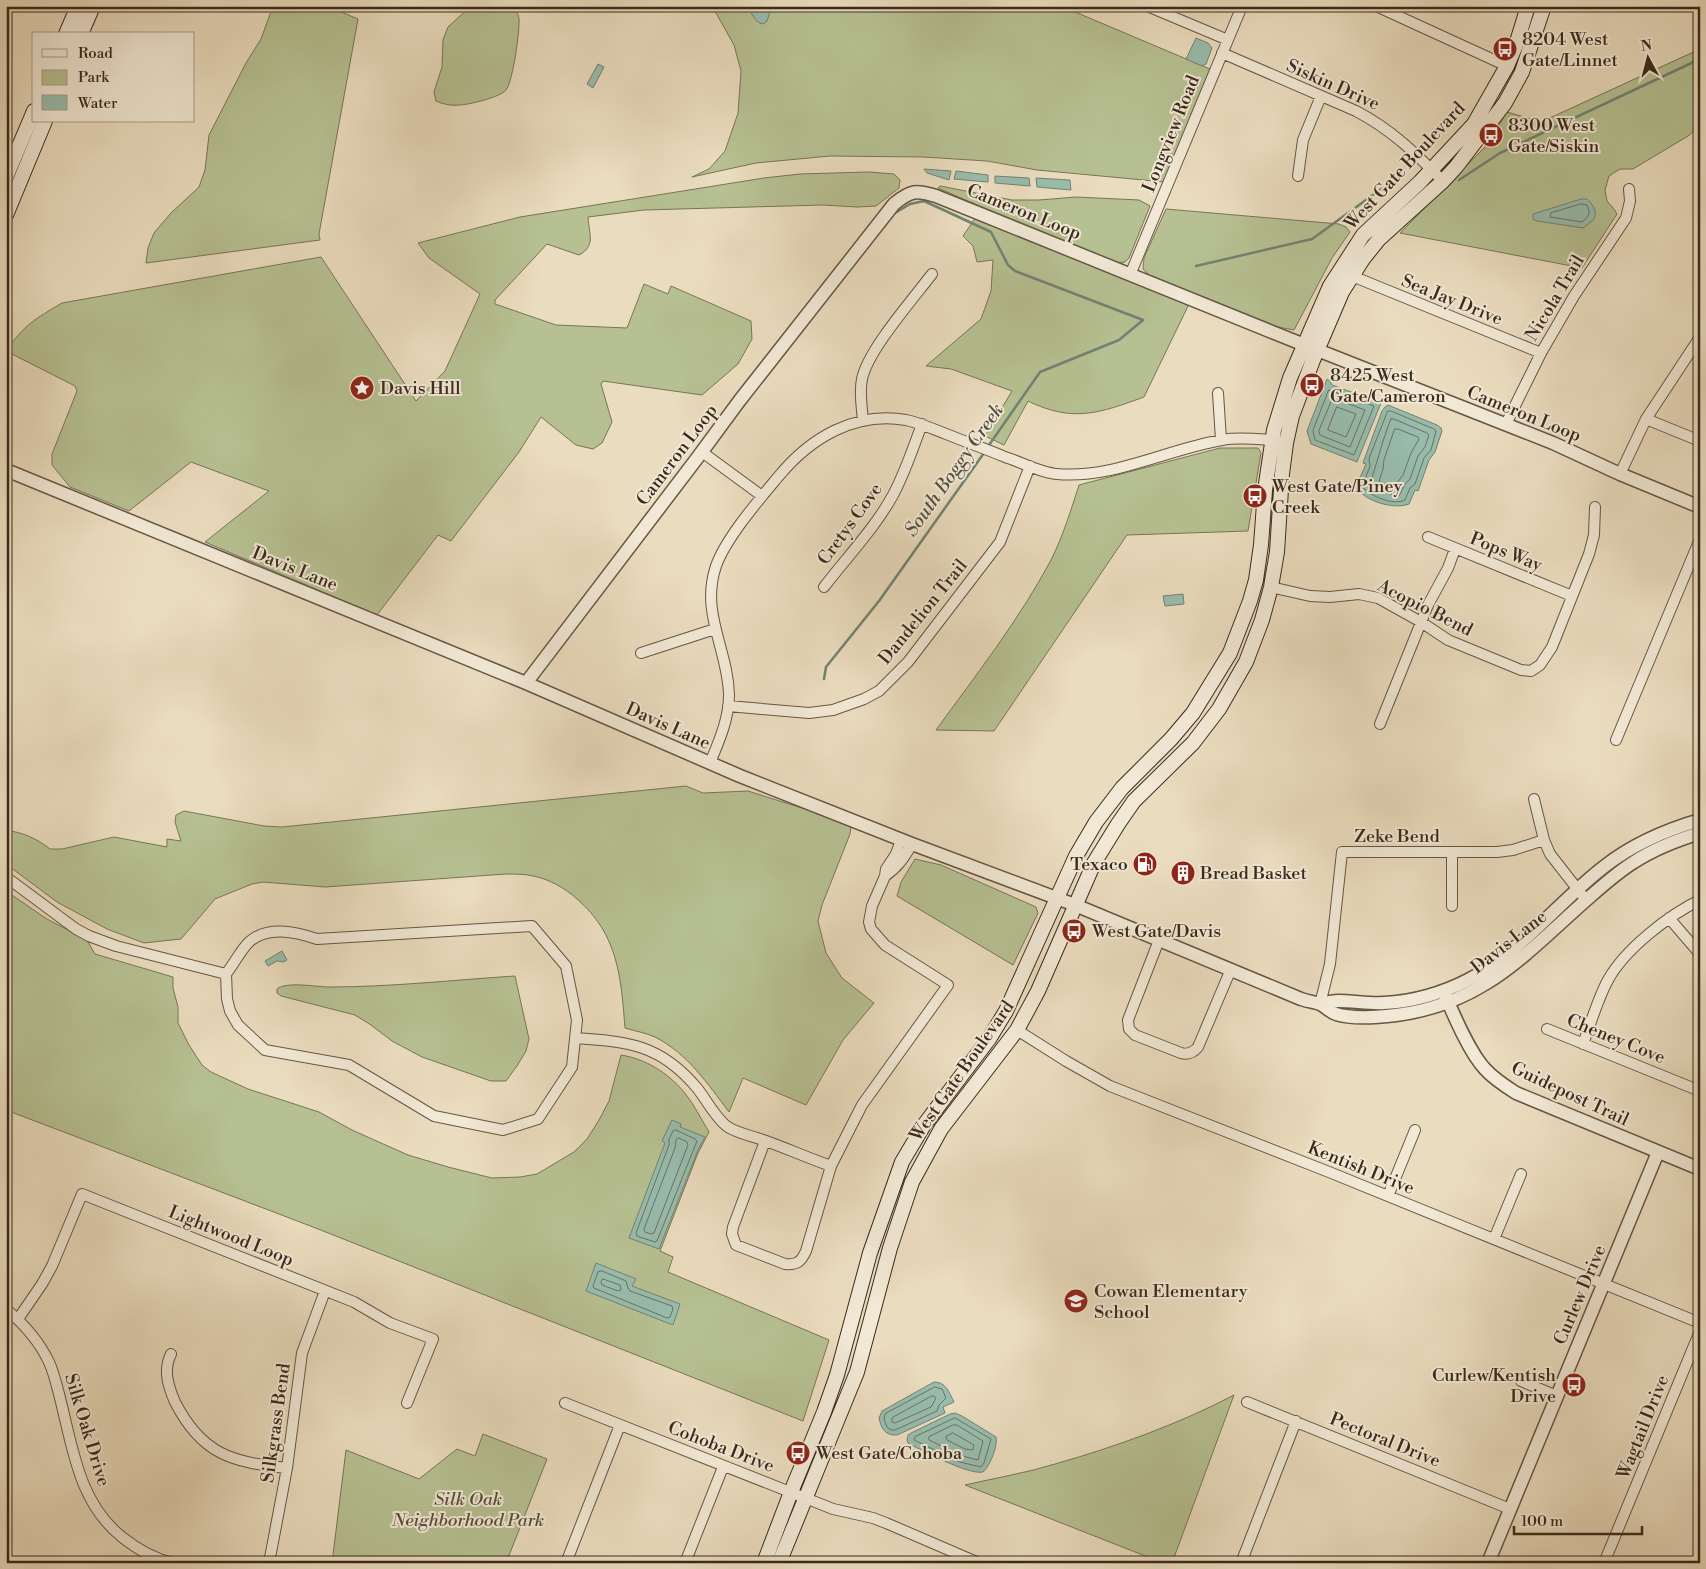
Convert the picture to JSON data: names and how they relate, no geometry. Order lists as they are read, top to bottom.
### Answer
{
  "streets": {
    "main road": ["West Gate Boulevard"],
    "street": [
      "Siskin Drive",
      "Longview Road",
      "Cameron Loop",
      "Nicola Trail",
      "Sea Jay Drive",
      "Cretys Cove",
      "Pops Way",
      "Davis Lane",
      "Acopio Bend",
      "Dandelion Trail",
      "Zeke Bend",
      "Cheney Cove",
      "Guidepost Trail",
      "Kentish Drive",
      "Lightwood Loop",
      "Curlew Drive",
      "Silkgrass Bend",
      "Wagtail Drive",
      "Silk Oak Drive",
      "Pectoral Drive",
      "Cohoba Drive"
    ]
  },
  "crossings": [
    ["Siskin Drive", "Longview Road"],
    ["Siskin Drive", "West Gate Boulevard"],
    ["Longview Road", "Cameron Loop"],
    ["West Gate Boulevard", "Cameron Loop"],
    ["West Gate Boulevard", "Sea Jay Drive"],
    ["West Gate Boulevard", "Davis Lane"],
    ["West Gate Boulevard", "Acopio Bend"],
    ["West Gate Boulevard", "Kentish Drive"],
    ["West Gate Boulevard", "Cohoba Drive"],
    ["Cameron Loop", "Nicola Trail"],
    ["Cameron Loop", "Davis Lane"],
    ["Nicola Trail", "Sea Jay Drive"],
    ["Pops Way", "Acopio Bend"],
    ["Davis Lane", "Zeke Bend"],
    ["Davis Lane", "Guidepost Trail"],
    ["Guidepost Trail", "Curlew Drive"],
    ["Kentish Drive", "Curlew Drive"],
    ["Lightwood Loop", "Silkgrass Bend"],
    ["Lightwood Loop", "Silk Oak Drive"],
    ["Curlew Drive", "Pectoral Drive"]
  ],
  "water": ["South Boggy Creek"],
  "parks": ["Silk Oak Neighborhood Park"],
  "places": {
    "bus stop": [
      "8204 West Gate/Linnet",
      "8300 West Gate/Siskin",
      "8425 West Gate/Cameron",
      "West Gate/Piney Creek",
      "West Gate/Davis",
      "Curlew/Kentish Drive",
      "West Gate/Cohoba"
    ],
    "place": ["Davis Hill"],
    "fuel station": ["Texaco"],
    "building": ["Bread Basket"],
    "school or university": ["Cowan Elementary School"]
  },
  "legend": ["Road", "Park", "Water"],
  "scale_bar": "100 m",
  "north": "top"
}
